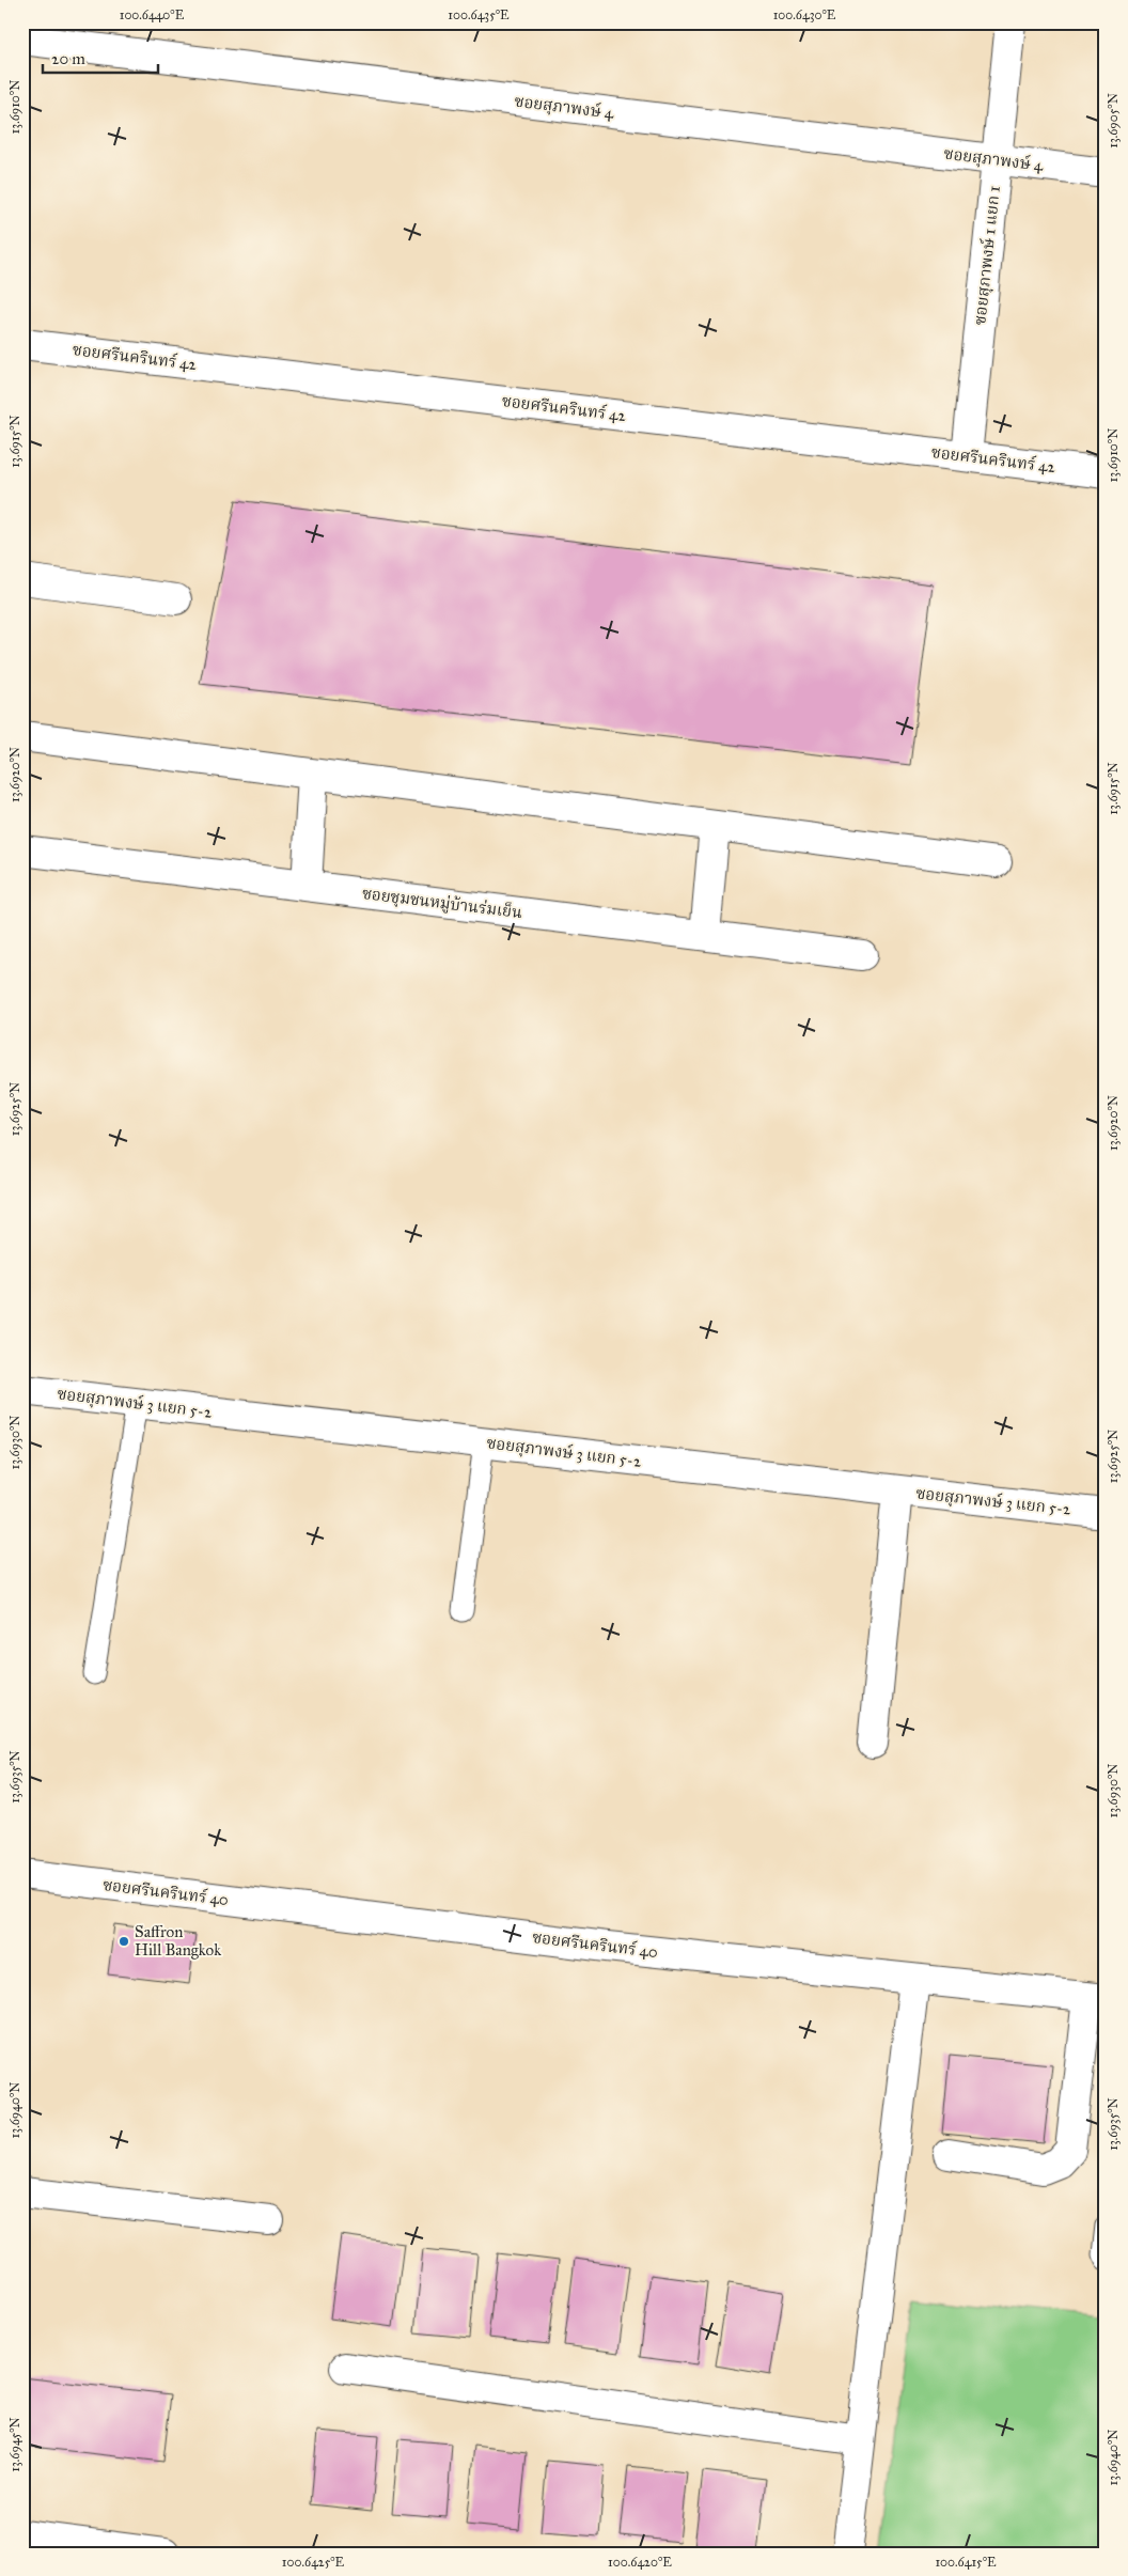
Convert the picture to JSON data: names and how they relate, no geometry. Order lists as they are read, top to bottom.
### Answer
{
  "streets": {
    "street": [
      "ซอยสุภาพงษ์ 4",
      "ซอยสุภาพงษ์ 1 แยก 1",
      "ซอยศรีนครินทร์ 42",
      "ซอยชุมชนหมู่บ้านร่มเย็น",
      "ซอยสุภาพงษ์ 3 แยก 5-2",
      "ซอยศรีนครินทร์ 40"
    ]
  },
  "crossings": [
    ["ซอยสุภาพงษ์ 4", "ซอยสุภาพงษ์ 1 แยก 1"],
    ["ซอยสุภาพงษ์ 1 แยก 1", "ซอยศรีนครินทร์ 42"]
  ],
  "places": ["Saffron Hill Bangkok"],
  "scale_bar": "20 m",
  "coordinates": [
    "100.6440°E",
    "100.6435°E",
    "100.6430°E",
    "13.6910°N",
    "13.6905°N",
    "13.6915°N",
    "13.6920°N",
    "13.6925°N",
    "13.6930°N",
    "13.6935°N",
    "13.6940°N",
    "13.6945°N",
    "100.6425°E",
    "100.6420°E",
    "100.6415°E"
  ]
}
